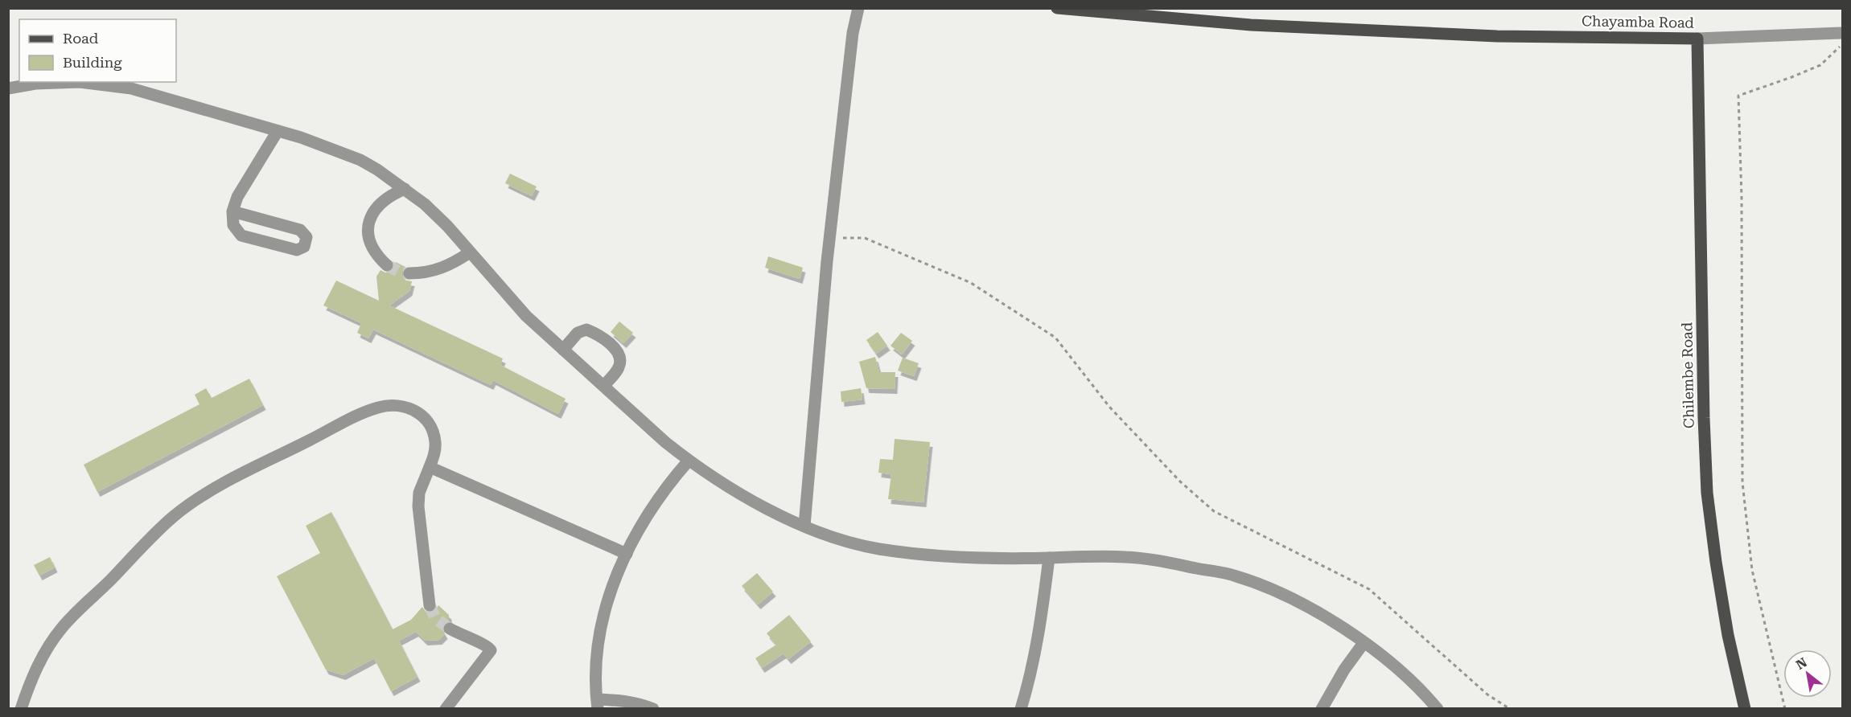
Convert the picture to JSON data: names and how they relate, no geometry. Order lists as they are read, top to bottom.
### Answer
{
  "streets": {
    "main road": ["Chayamba Road", "Chilembe Road"]
  },
  "crossings": [
    ["Chayamba Road", "Chilembe Road"]
  ],
  "legend": ["Road", "Building"],
  "north": "top left"
}
